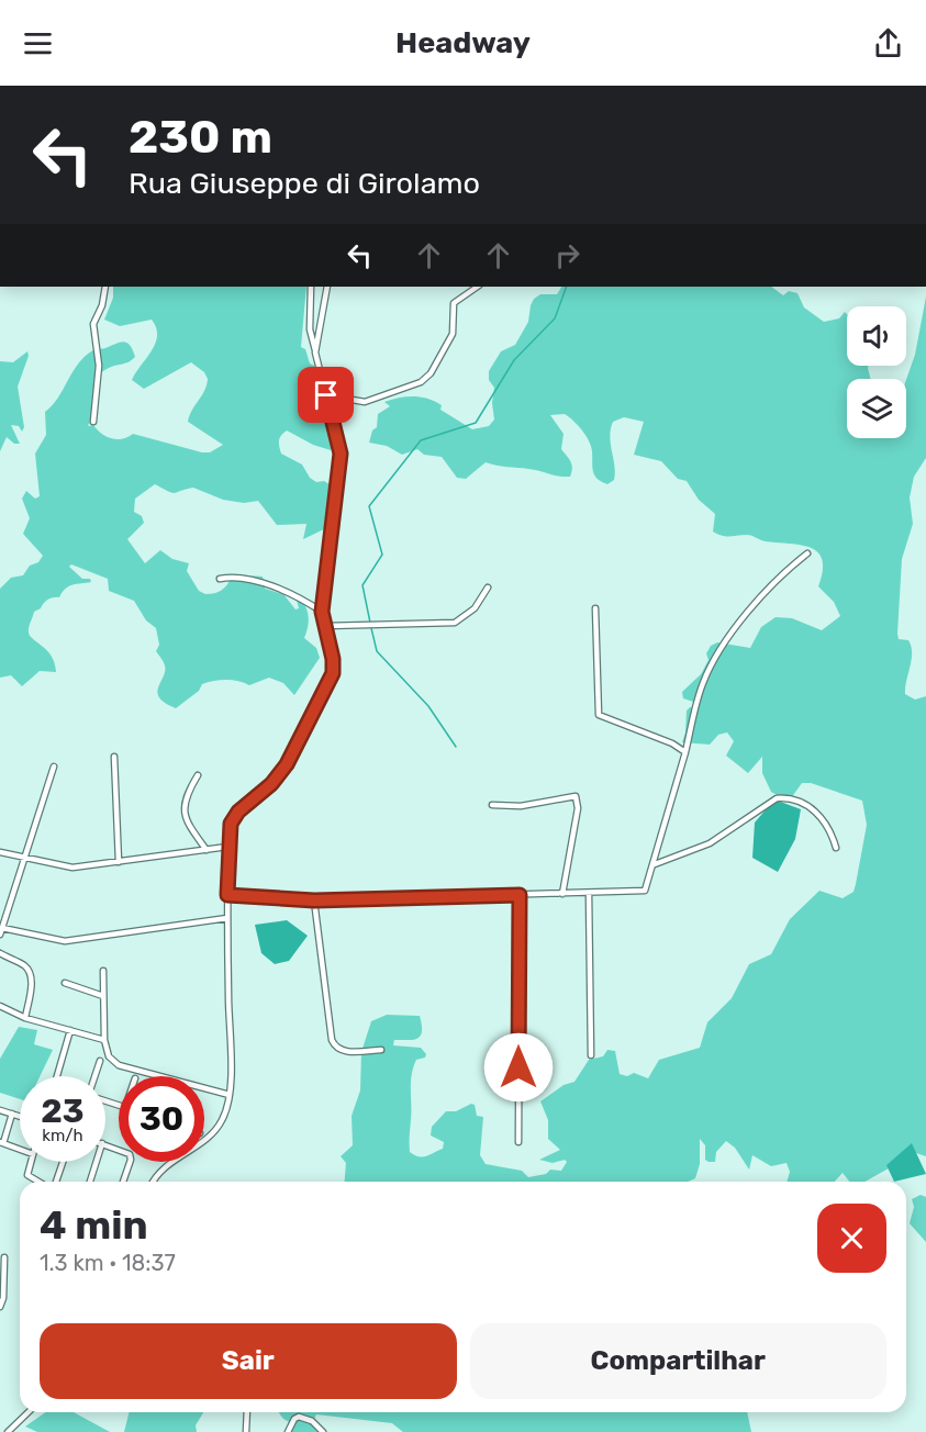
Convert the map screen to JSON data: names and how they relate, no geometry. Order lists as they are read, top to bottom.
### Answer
{
  "page": {
    "header": "Headway",
    "turn": ["230 m", "Rua Giuseppe di Girolamo"],
    "speed": "23 km/h",
    "limit": "30",
    "heading": ["4 min", "1.3 km · 18:37"],
    "buttons": ["Sair", "Compartilhar"]
  }
}
